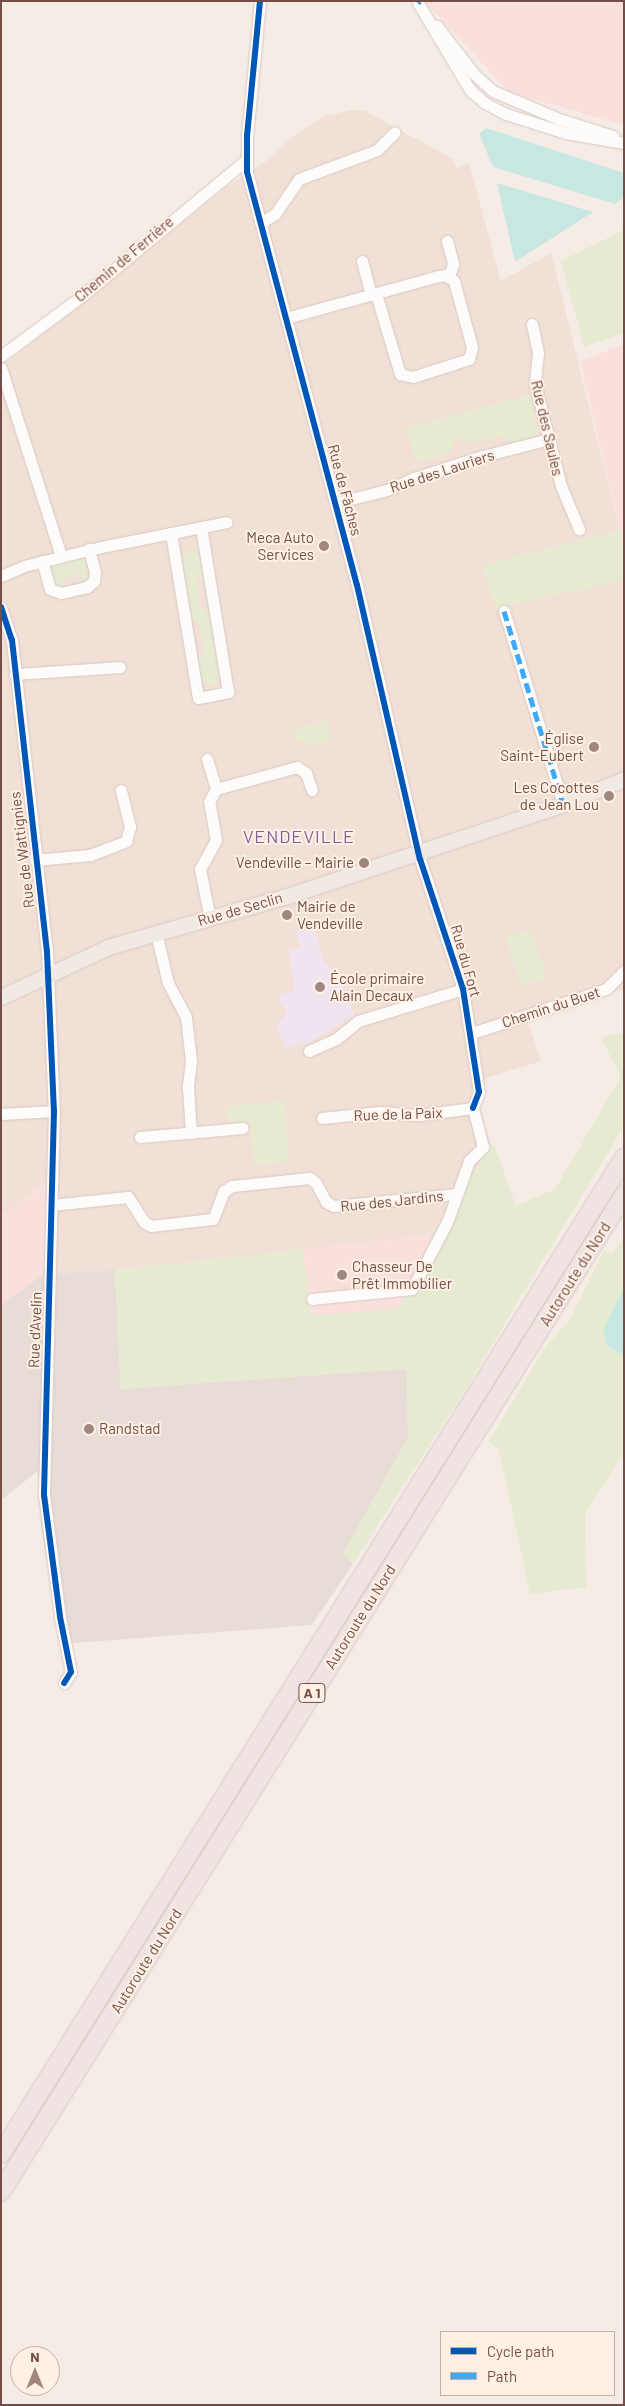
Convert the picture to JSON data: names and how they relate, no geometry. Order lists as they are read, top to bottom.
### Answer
{
  "streets": {
    "highway": ["Autoroute du Nord", "A 1"],
    "main road": ["Rue de Seclin"],
    "street": [
      "Chemin de Ferrière",
      "Rue des Saules",
      "Rue des Lauriers",
      "Rue de Fâches",
      "Rue de Wattignies",
      "Rue du Fort",
      "Chemin du Buet",
      "Rue de la Paix",
      "Rue des Jardins",
      "Rue d'Avelin"
    ]
  },
  "crossings": [
    ["Chemin de Ferrière", "Rue de Fâches"],
    ["Rue des Saules", "Rue des Lauriers"],
    ["Rue des Lauriers", "Rue de Fâches"],
    ["Rue de Fâches", "Rue de Seclin"],
    ["Rue de Fâches", "Rue du Fort"],
    ["Rue de Wattignies", "Rue de Seclin"],
    ["Rue de Wattignies", "Rue d'Avelin"],
    ["Rue de Seclin", "Rue du Fort"],
    ["Rue de Seclin", "Rue d'Avelin"],
    ["Rue du Fort", "Chemin du Buet"],
    ["Rue du Fort", "Rue de la Paix"],
    ["Rue des Jardins", "Rue d'Avelin"]
  ],
  "districts": ["VENDEVILLE"],
  "places": [
    "Meca Auto Services",
    "Église Saint-Eubert",
    "Les Cocottes de Jean Lou",
    "Vendeville – Mairie",
    "Mairie de Vendeville",
    "École primaire Alain Decaux",
    "Chasseur De Prêt Immobilier",
    "Randstad"
  ],
  "legend": ["Cycle path", "Path"],
  "north": "top"
}
